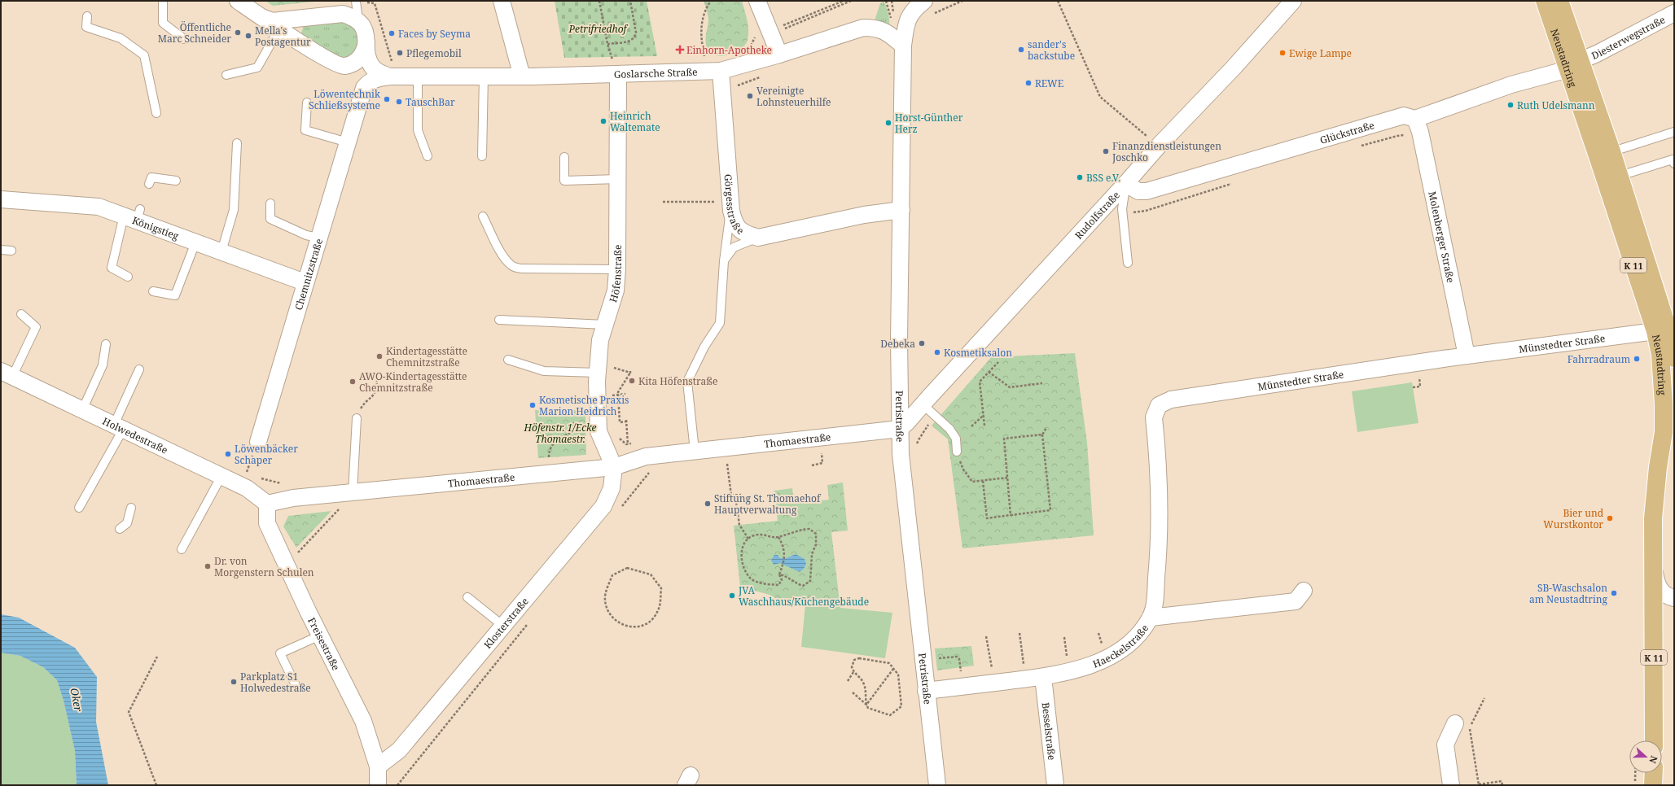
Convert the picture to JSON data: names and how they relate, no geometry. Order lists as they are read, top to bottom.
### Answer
{
  "streets": {
    "main road": ["Neustadtring", "K 11"],
    "street": [
      "Diesterwegstraße",
      "Goslarsche Straße",
      "Glückstraße",
      "Görgesstraße",
      "Rudolfstraße",
      "Königstieg",
      "Molenberger Straße",
      "Höfenstraße",
      "Chemnitzstraße",
      "Münstedter Straße",
      "Petristraße",
      "Holwedestraße",
      "Thomaestraße",
      "Klosterstraße",
      "Freisestraße",
      "Haeckelstraße",
      "Besselstraße"
    ]
  },
  "crossings": [
    ["Diesterwegstraße", "Neustadtring"],
    ["Diesterwegstraße", "Glückstraße"],
    ["Neustadtring", "Glückstraße"],
    ["Neustadtring", "Münstedter Straße"],
    ["Goslarsche Straße", "Görgesstraße"],
    ["Goslarsche Straße", "Höfenstraße"],
    ["Goslarsche Straße", "Chemnitzstraße"],
    ["Goslarsche Straße", "Petristraße"],
    ["Glückstraße", "Rudolfstraße"],
    ["Glückstraße", "Molenberger Straße"],
    ["Görgesstraße", "Petristraße"],
    ["Rudolfstraße", "Petristraße"],
    ["Rudolfstraße", "Thomaestraße"],
    ["Königstieg", "Chemnitzstraße"],
    ["Molenberger Straße", "Münstedter Straße"],
    ["Höfenstraße", "Thomaestraße"],
    ["Höfenstraße", "Klosterstraße"],
    ["Münstedter Straße", "Haeckelstraße"],
    ["Petristraße", "Thomaestraße"],
    ["Petristraße", "Haeckelstraße"],
    ["Holwedestraße", "Thomaestraße"],
    ["Holwedestraße", "Freisestraße"],
    ["Thomaestraße", "Klosterstraße"],
    ["Thomaestraße", "Freisestraße"],
    ["Klosterstraße", "Freisestraße"],
    ["Haeckelstraße", "Besselstraße"]
  ],
  "water": ["Oker"],
  "parks": ["Petrifriedhof", "Höfenstr. 1/Ecke Thomaestr."],
  "places": {
    "other": [
      "Öffentliche Marc Schneider",
      "Faces by Seyma",
      "Mella's Postagentur",
      "sander's backstube",
      "Pflegemobil",
      "Ewige Lampe",
      "REWE",
      "Vereinigte Lohnsteuerhilfe",
      "Löwentechnik Schließsysteme",
      "TauschBar",
      "Ruth Udelsmann",
      "Heinrich Waltemate",
      "Horst-Günther Herz",
      "Finanzdienstleistungen Joschko",
      "BSS e.V.",
      "Debeka",
      "Kosmetiksalon",
      "Kindertagesstätte Chemnitzstraße",
      "Fahrradraum",
      "Kita Höfenstraße",
      "AWO-Kindertagesstätte Chemnitzstraße",
      "Kosmetische Praxis Marion Heidrich",
      "Löwenbäcker Schaper",
      "Stiftung St. Thomaehof Hauptverwaltung",
      "Bier und Wurstkontor",
      "Dr. von Morgenstern Schulen",
      "SB-Waschsalon am Neustadtring",
      "JVA Waschhaus/Küchengebäude",
      "Parkplatz S1 Holwedestraße"
    ],
    "health": ["Einhorn-Apotheke"]
  },
  "north": "right"
}
